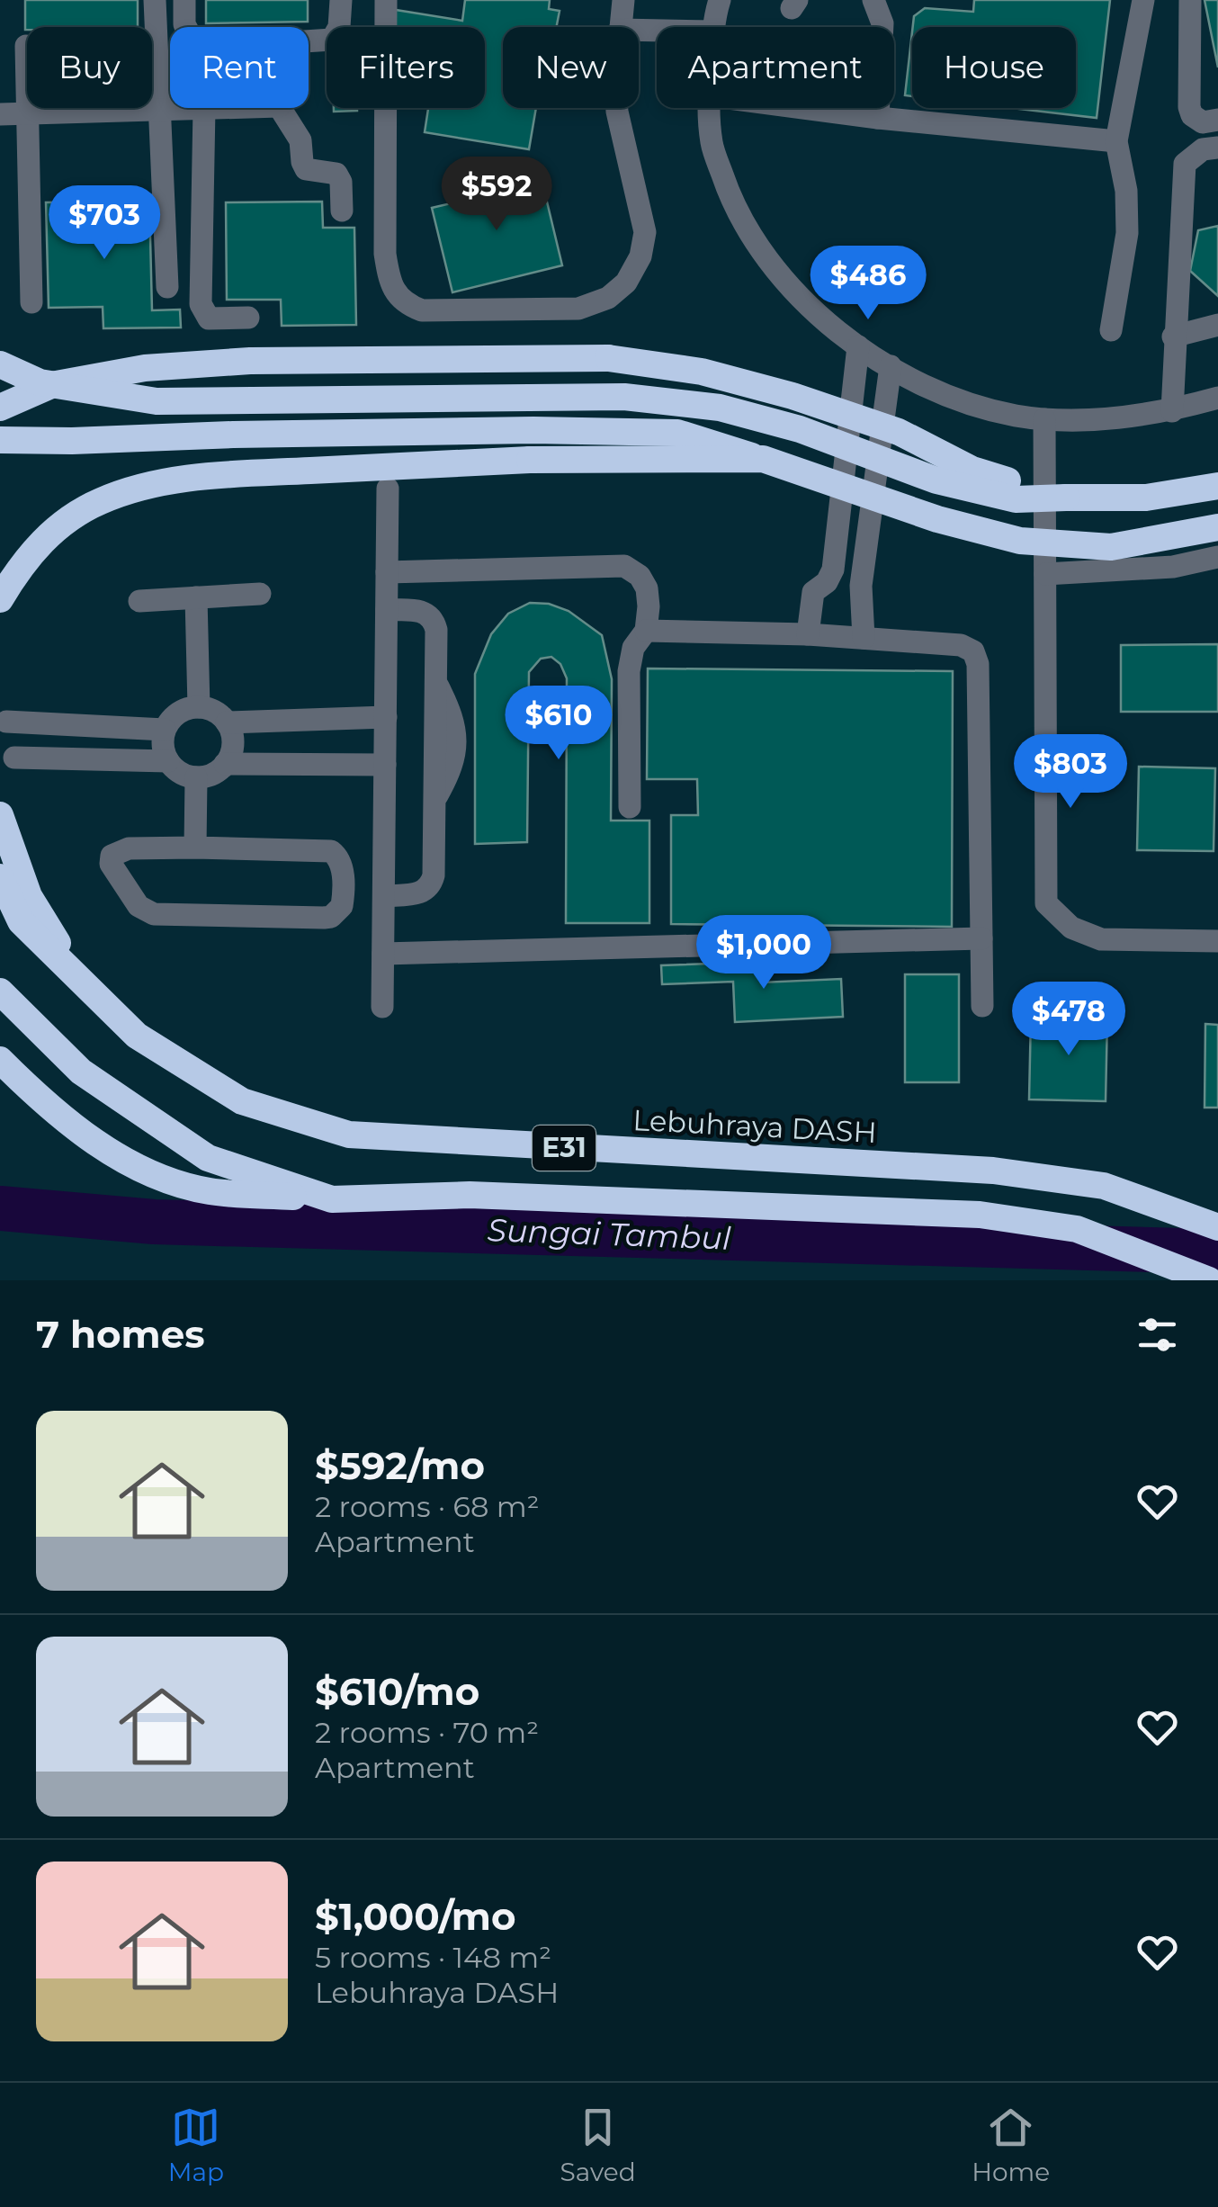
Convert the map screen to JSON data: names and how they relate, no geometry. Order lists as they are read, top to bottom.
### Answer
{
  "streets": {
    "highway": ["Lebuhraya DASH", "E31"]
  },
  "water": ["Sungai Tambul"],
  "page": {
    "chip": [
      "Buy",
      "Rent",
      "Filters",
      "New",
      "Apartment",
      "House"
    ],
    "price": [
      "$592",
      "$703",
      "$486",
      "$610",
      "$803",
      "$1,000",
      "$478"
    ],
    "heading": "7 homes",
    "list": [
      {
        "name": "$592/mo",
        "note": "2 rooms · 68 m² · Apartment"
      },
      {
        "name": "$610/mo",
        "note": "2 rooms · 70 m² · Apartment"
      },
      {
        "name": "$1,000/mo",
        "note": "5 rooms · 148 m² · Lebuhraya DASH"
      }
    ],
    "tabs": ["Map", "Saved", "Home"]
  }
}
